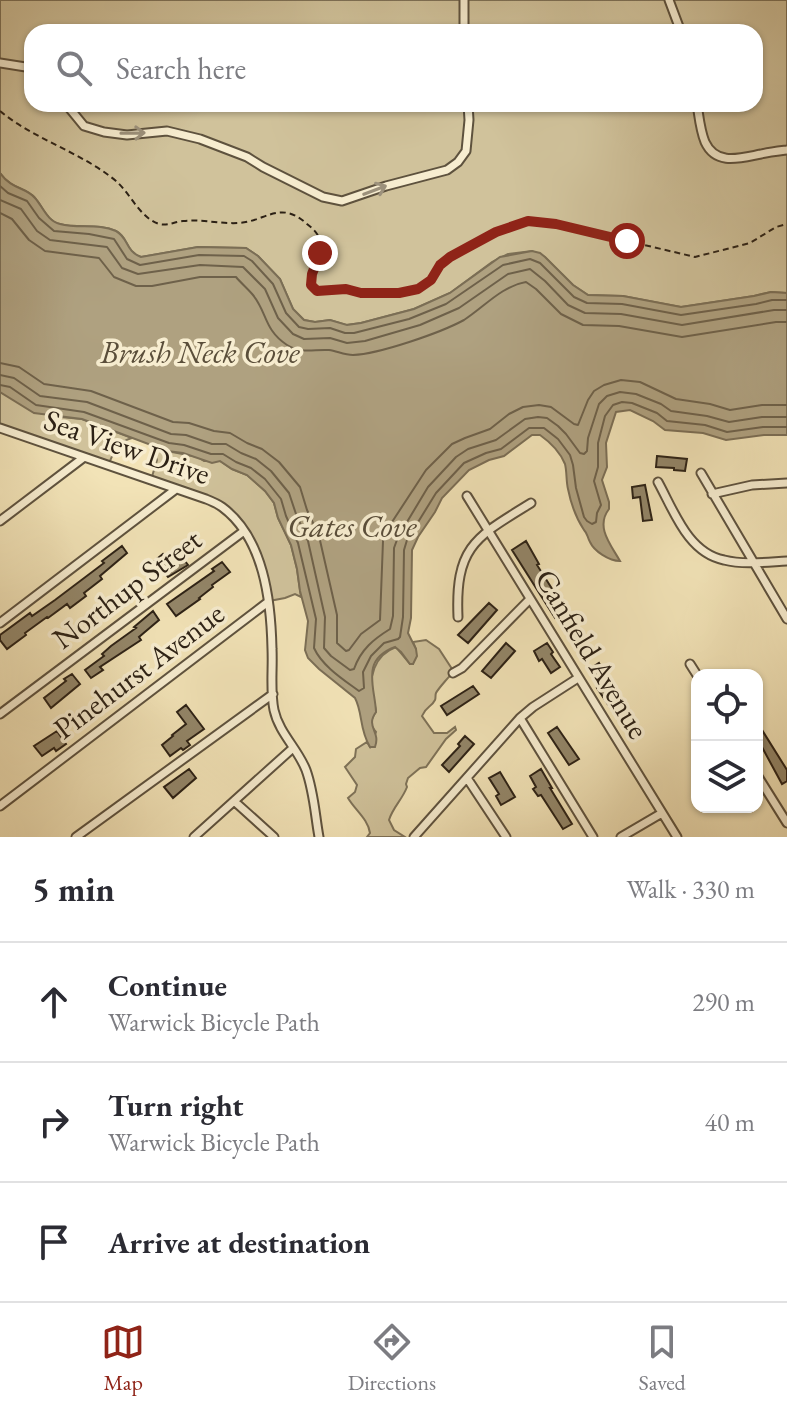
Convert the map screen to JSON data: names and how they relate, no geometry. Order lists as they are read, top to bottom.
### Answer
{
  "streets": {
    "street": [
      "Sea View Drive",
      "Northup Street",
      "Canfield Avenue",
      "Pinehurst Avenue"
    ]
  },
  "crossings": [
    ["Sea View Drive", "Northup Street"],
    ["Sea View Drive", "Pinehurst Avenue"]
  ],
  "water": ["Brush Neck Cove", "Gates Cove"],
  "page": {
    "search": "Search here",
    "heading": ["5 min", "Walk · 330 m"],
    "list": [
      ["Continue", "Warwick Bicycle Path", "290 m"],
      ["Turn right", "Warwick Bicycle Path", "40 m"],
      "Arrive at destination"
    ],
    "nav": ["Map", "Directions", "Saved"]
  }
}
